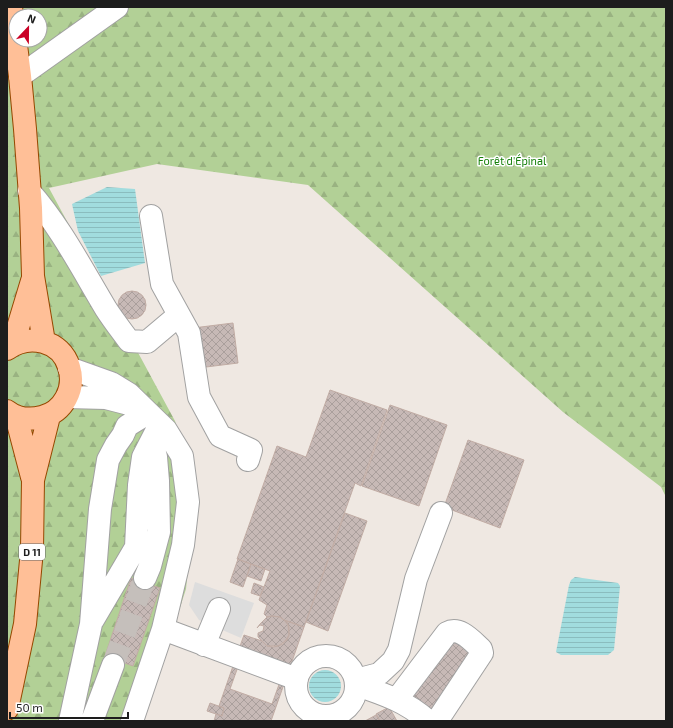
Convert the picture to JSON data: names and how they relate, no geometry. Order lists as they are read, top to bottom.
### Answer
{
  "streets": {
    "main road": ["D 11"]
  },
  "parks": ["Forêt d'Épinal"],
  "scale_bar": "50 m",
  "north": "top"
}
